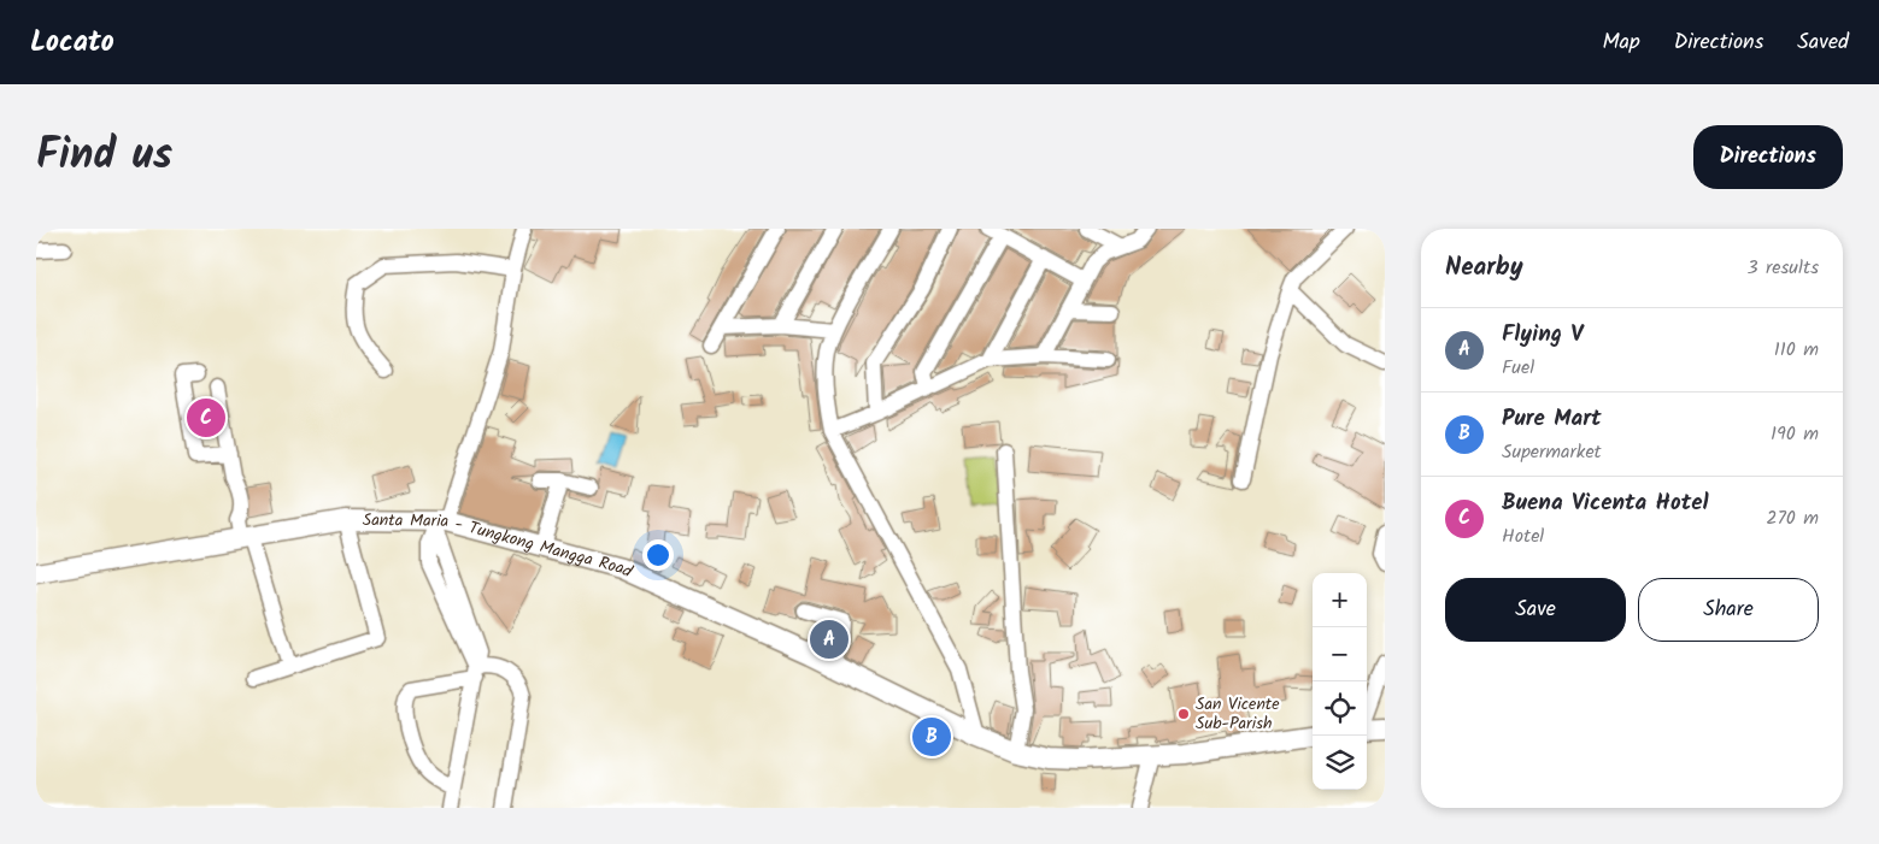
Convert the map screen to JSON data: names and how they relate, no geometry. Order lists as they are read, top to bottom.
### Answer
{
  "streets": {
    "main road": ["Santa Maria - Tungkong Mangga Road"]
  },
  "places": ["San Vicente Sub-Parish"],
  "page": {
    "header": "Locato",
    "nav": ["Map", "Directions", "Saved"],
    "title": "Find us",
    "buttons": [
      "Directions",
      ["Save", "Share"]
    ],
    "heading": ["Nearby", "3 results"],
    "list": [
      {
        "mark": "A",
        "name": "Flying V",
        "note": "Fuel",
        "value": "110 m"
      },
      {
        "mark": "B",
        "name": "Pure Mart",
        "note": "Supermarket",
        "value": "190 m"
      },
      {
        "mark": "C",
        "name": "Buena Vicenta Hotel",
        "note": "Hotel",
        "value": "270 m"
      }
    ],
    "pins": ["C", "A", "B"],
    "map_buttons": ["+", "−"]
  }
}
